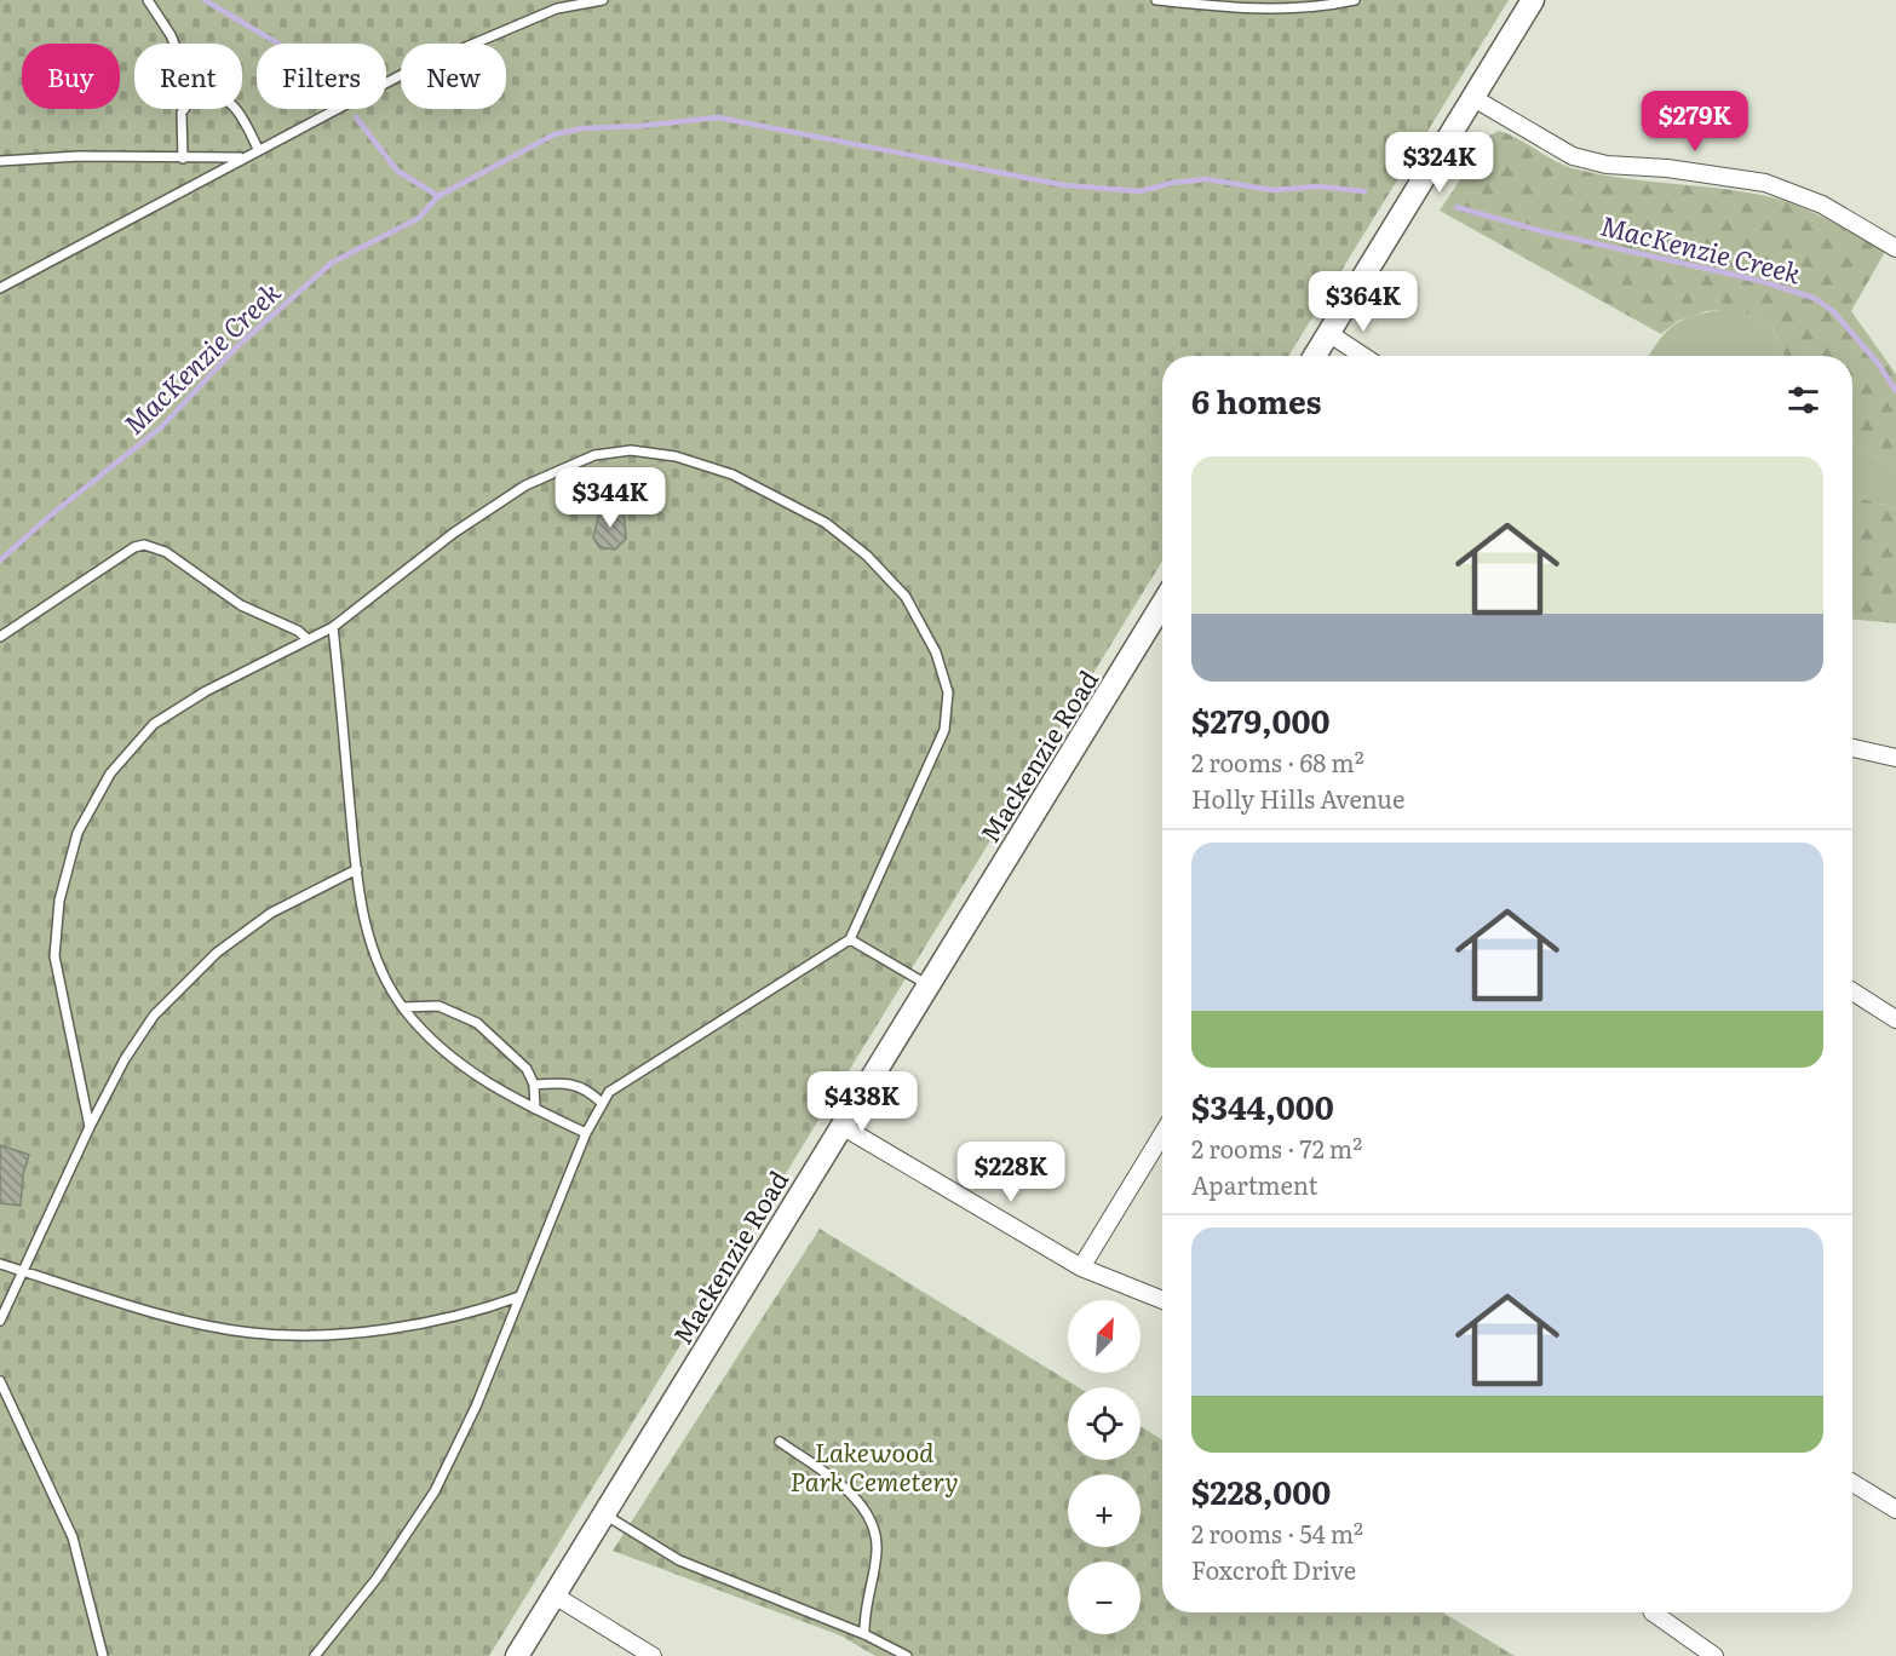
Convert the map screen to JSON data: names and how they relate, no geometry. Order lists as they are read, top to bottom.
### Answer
{
  "streets": {
    "main road": ["Mackenzie Road"]
  },
  "water": ["MacKenzie Creek"],
  "parks": ["Lakewood Park Cemetery"],
  "north": "top right",
  "page": {
    "chip": [
      "Buy",
      "Rent",
      "Filters",
      "New"
    ],
    "price": [
      "$279K",
      "$324K",
      "$364K",
      "$344K",
      "$438K",
      "$228K"
    ],
    "heading": "6 homes",
    "list": [
      {
        "name": "$279,000",
        "note": "2 rooms · 68 m² · Holly Hills Avenue"
      },
      {
        "name": "$344,000",
        "note": "2 rooms · 72 m² · Apartment"
      },
      {
        "name": "$228,000",
        "note": "2 rooms · 54 m² · Foxcroft Drive"
      }
    ],
    "map_buttons": ["+", "−"]
  }
}
